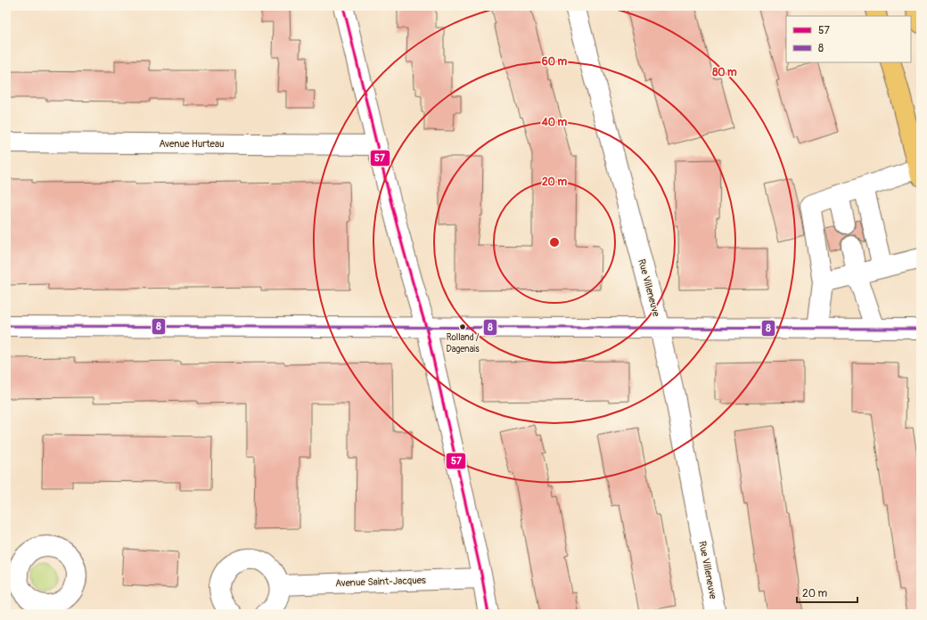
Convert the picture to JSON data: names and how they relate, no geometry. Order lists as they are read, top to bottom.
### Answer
{
  "streets": {
    "street": ["Avenue Hurteau", "Rue Villeneuve", "Avenue Saint-Jacques"]
  },
  "places": ["Rolland / Dagenais"],
  "lines": ["transit line 57", "transit line 8"],
  "legend": ["57", "8"],
  "scale_bar": "20 m",
  "rings": [
    "60 m",
    "80 m",
    "40 m",
    "20 m"
  ]
}
